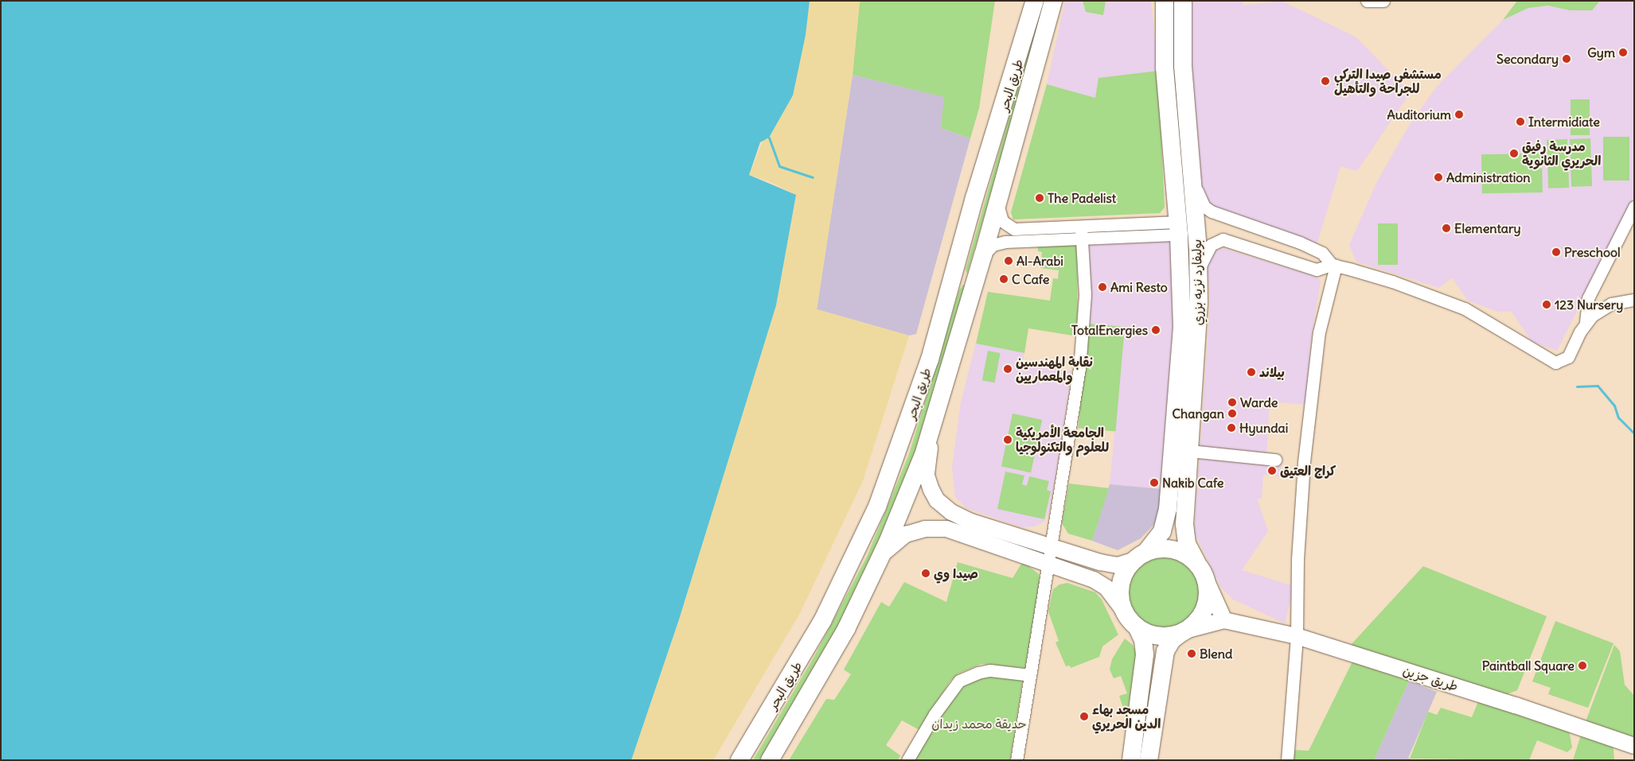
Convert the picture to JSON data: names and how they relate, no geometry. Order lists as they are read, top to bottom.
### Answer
{
  "streets": {
    "highway": ["طريق البحر", "بوليفارد نزيه بزري"],
    "main road": ["طريق جزين"]
  },
  "crossings": [
    ["بوليفارد نزيه بزري", "طريق جزين"]
  ],
  "parks": ["حديقة محمد زيدان"],
  "places": [
    "Gym",
    "Secondary",
    "مستشفى صيدا التركي للجراحة والتأهيل",
    "Auditorium",
    "Intermidiate",
    "مدرسة رفيق الحريري الثانوية",
    "Administration",
    "The Padelist",
    "Elementary",
    "Preschool",
    "Al-Arabi",
    "C Cafe",
    "Ami Resto",
    "123 Nursery",
    "TotalEnergies",
    "نقابة المهندسين والمعماريين",
    "بيلاند",
    "Warde",
    "Changan",
    "Hyundai",
    "الجامعة الأمريكية للعلوم والتكنولوجيا",
    "كراج العتيق",
    "Nakib Cafe",
    "صيدا وي",
    "Blend",
    "Paintball Square",
    "مسجد بهاء الدين الحريري"
  ]
}
